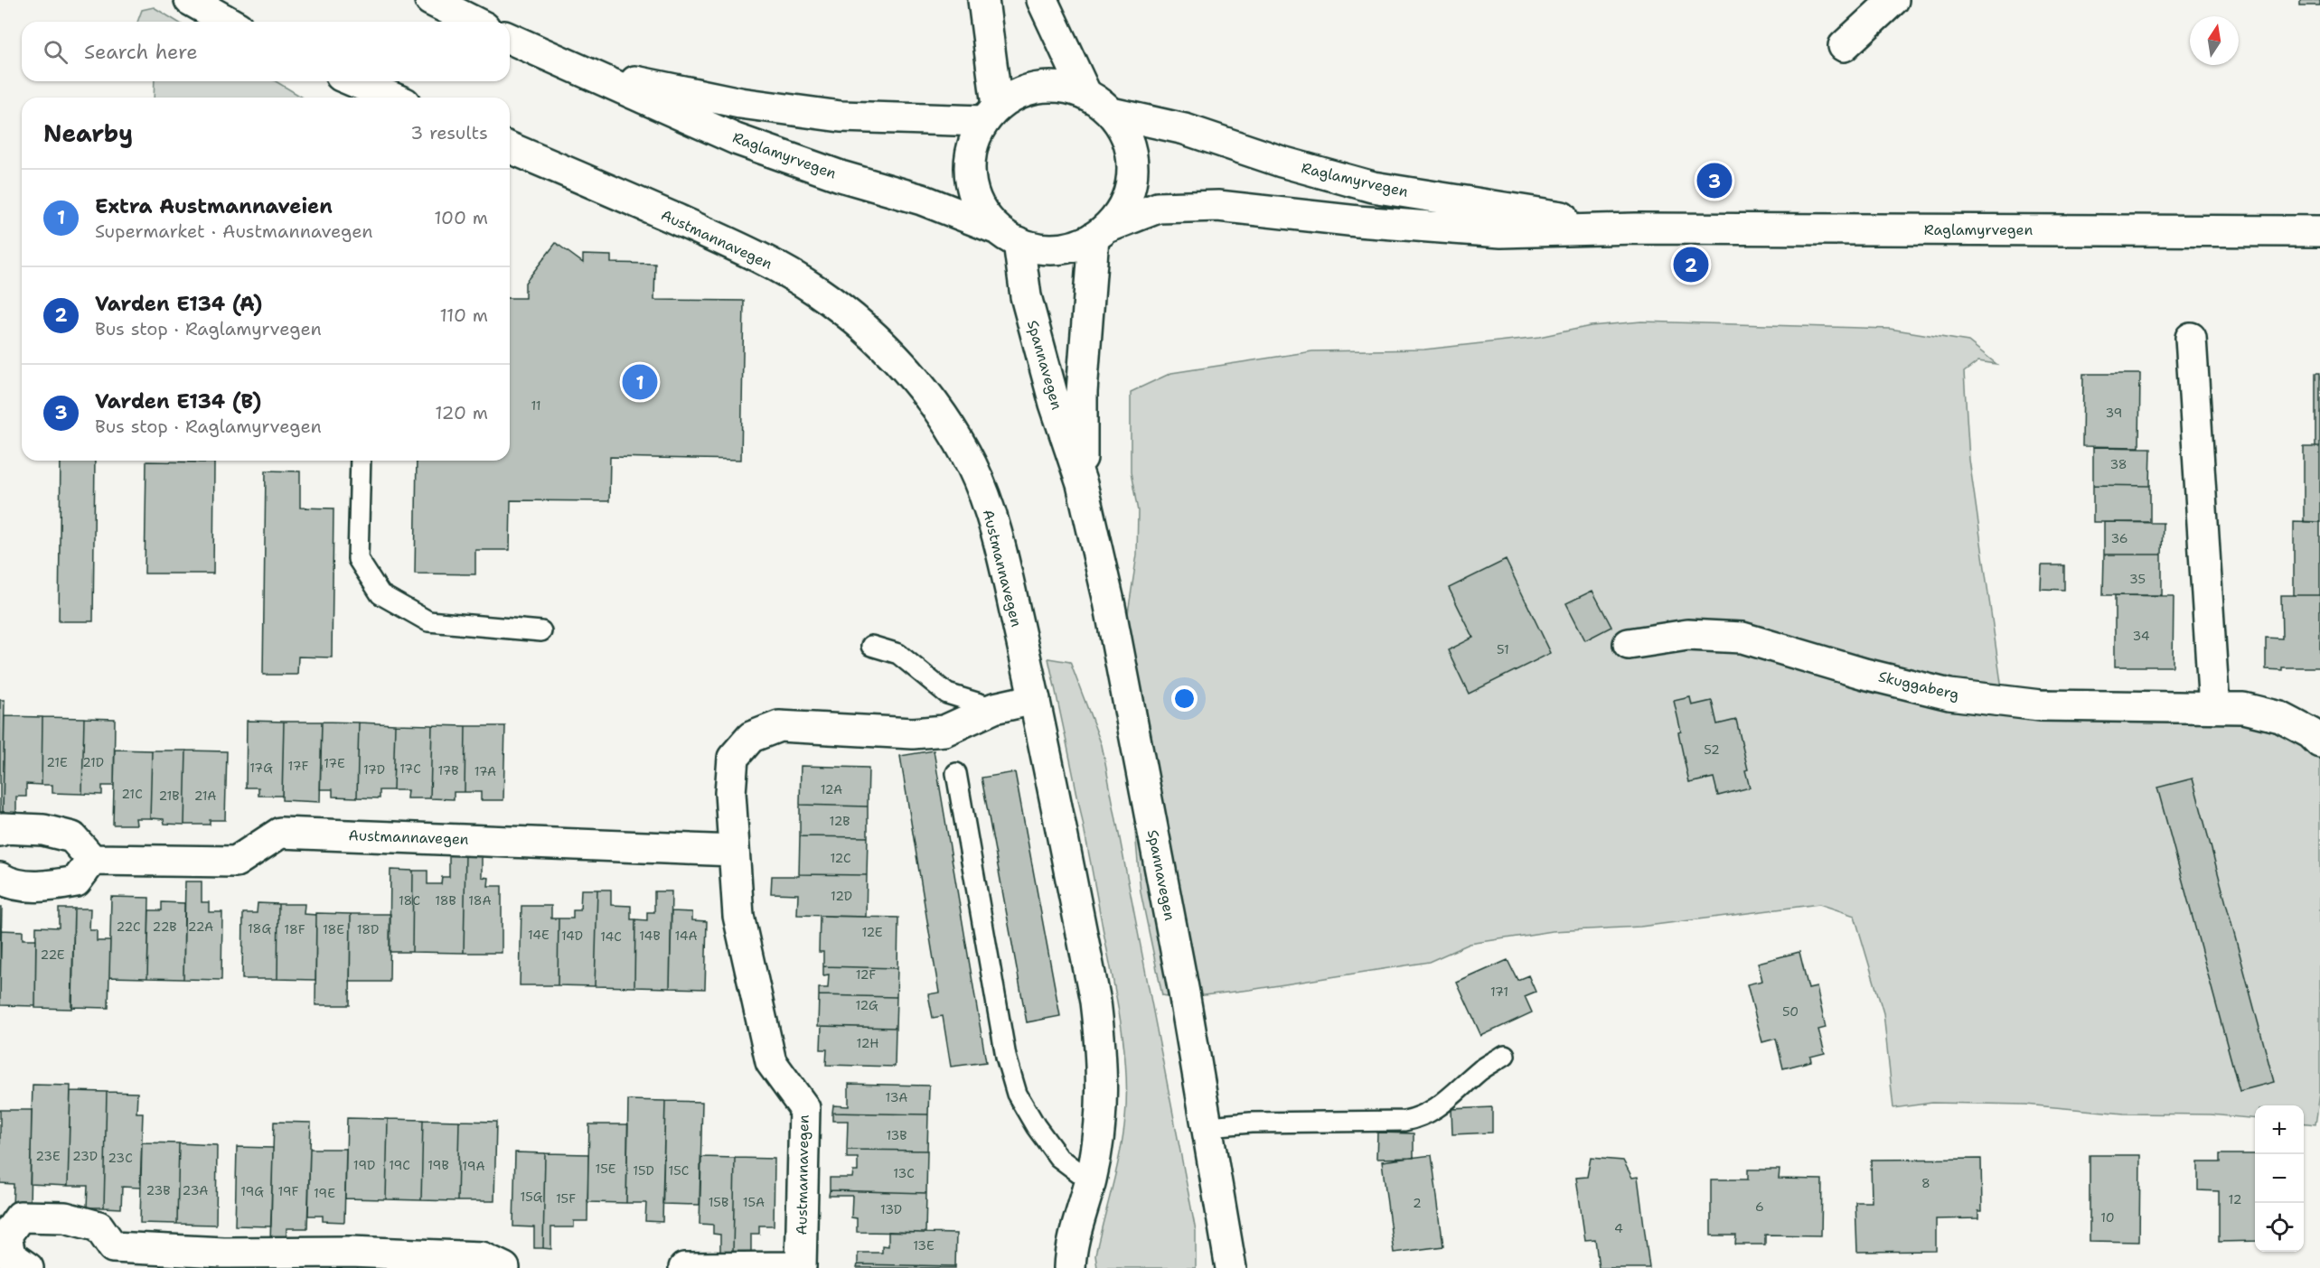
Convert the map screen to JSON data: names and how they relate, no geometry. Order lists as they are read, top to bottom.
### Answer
{
  "streets": {
    "main road": [
      "Raglamyrvegen",
      "Austmannavegen",
      "Spannavegen",
      "Skuggaberg"
    ]
  },
  "crossings": [
    ["Raglamyrvegen", "Spannavegen"]
  ],
  "house_numbers": [
    "11",
    "39",
    "38",
    "36",
    "35",
    "34",
    "51",
    "52",
    "21E",
    "21D",
    "17E",
    "17F",
    "17G",
    "17C",
    "17D",
    "17B",
    "17A",
    "12A",
    "21C",
    "21B",
    "21A",
    "12B",
    "12C",
    "12D",
    "18C",
    "18B",
    "18A",
    "22C",
    "22B",
    "22A",
    "18G",
    "18F",
    "18E",
    "18D",
    "12E",
    "14E",
    "14D",
    "14B",
    "14A",
    "14C",
    "22E",
    "12F",
    "171",
    "12G",
    "50",
    "12H",
    "13A",
    "13B",
    "23E",
    "23D",
    "23C",
    "19D",
    "19C",
    "19B",
    "19A",
    "15E",
    "15D",
    "15C",
    "13C",
    "8",
    "23B",
    "23A",
    "19G",
    "19F",
    "19E",
    "15G",
    "15F",
    "12",
    "15B",
    "15A",
    "2",
    "6",
    "13D",
    "10",
    "4",
    "13E"
  ],
  "north": "top",
  "page": {
    "search": "Search here",
    "heading": ["Nearby", "3 results"],
    "pins": ["3", "2", "1"],
    "list": [
      {
        "mark": "1",
        "name": "Extra Austmannaveien",
        "note": "Supermarket · Austmannavegen",
        "value": "100 m"
      },
      {
        "mark": "2",
        "name": "Varden E134 (A)",
        "note": "Bus stop · Raglamyrvegen",
        "value": "110 m"
      },
      {
        "mark": "3",
        "name": "Varden E134 (B)",
        "note": "Bus stop · Raglamyrvegen",
        "value": "120 m"
      }
    ],
    "map_buttons": ["+", "−"]
  }
}
